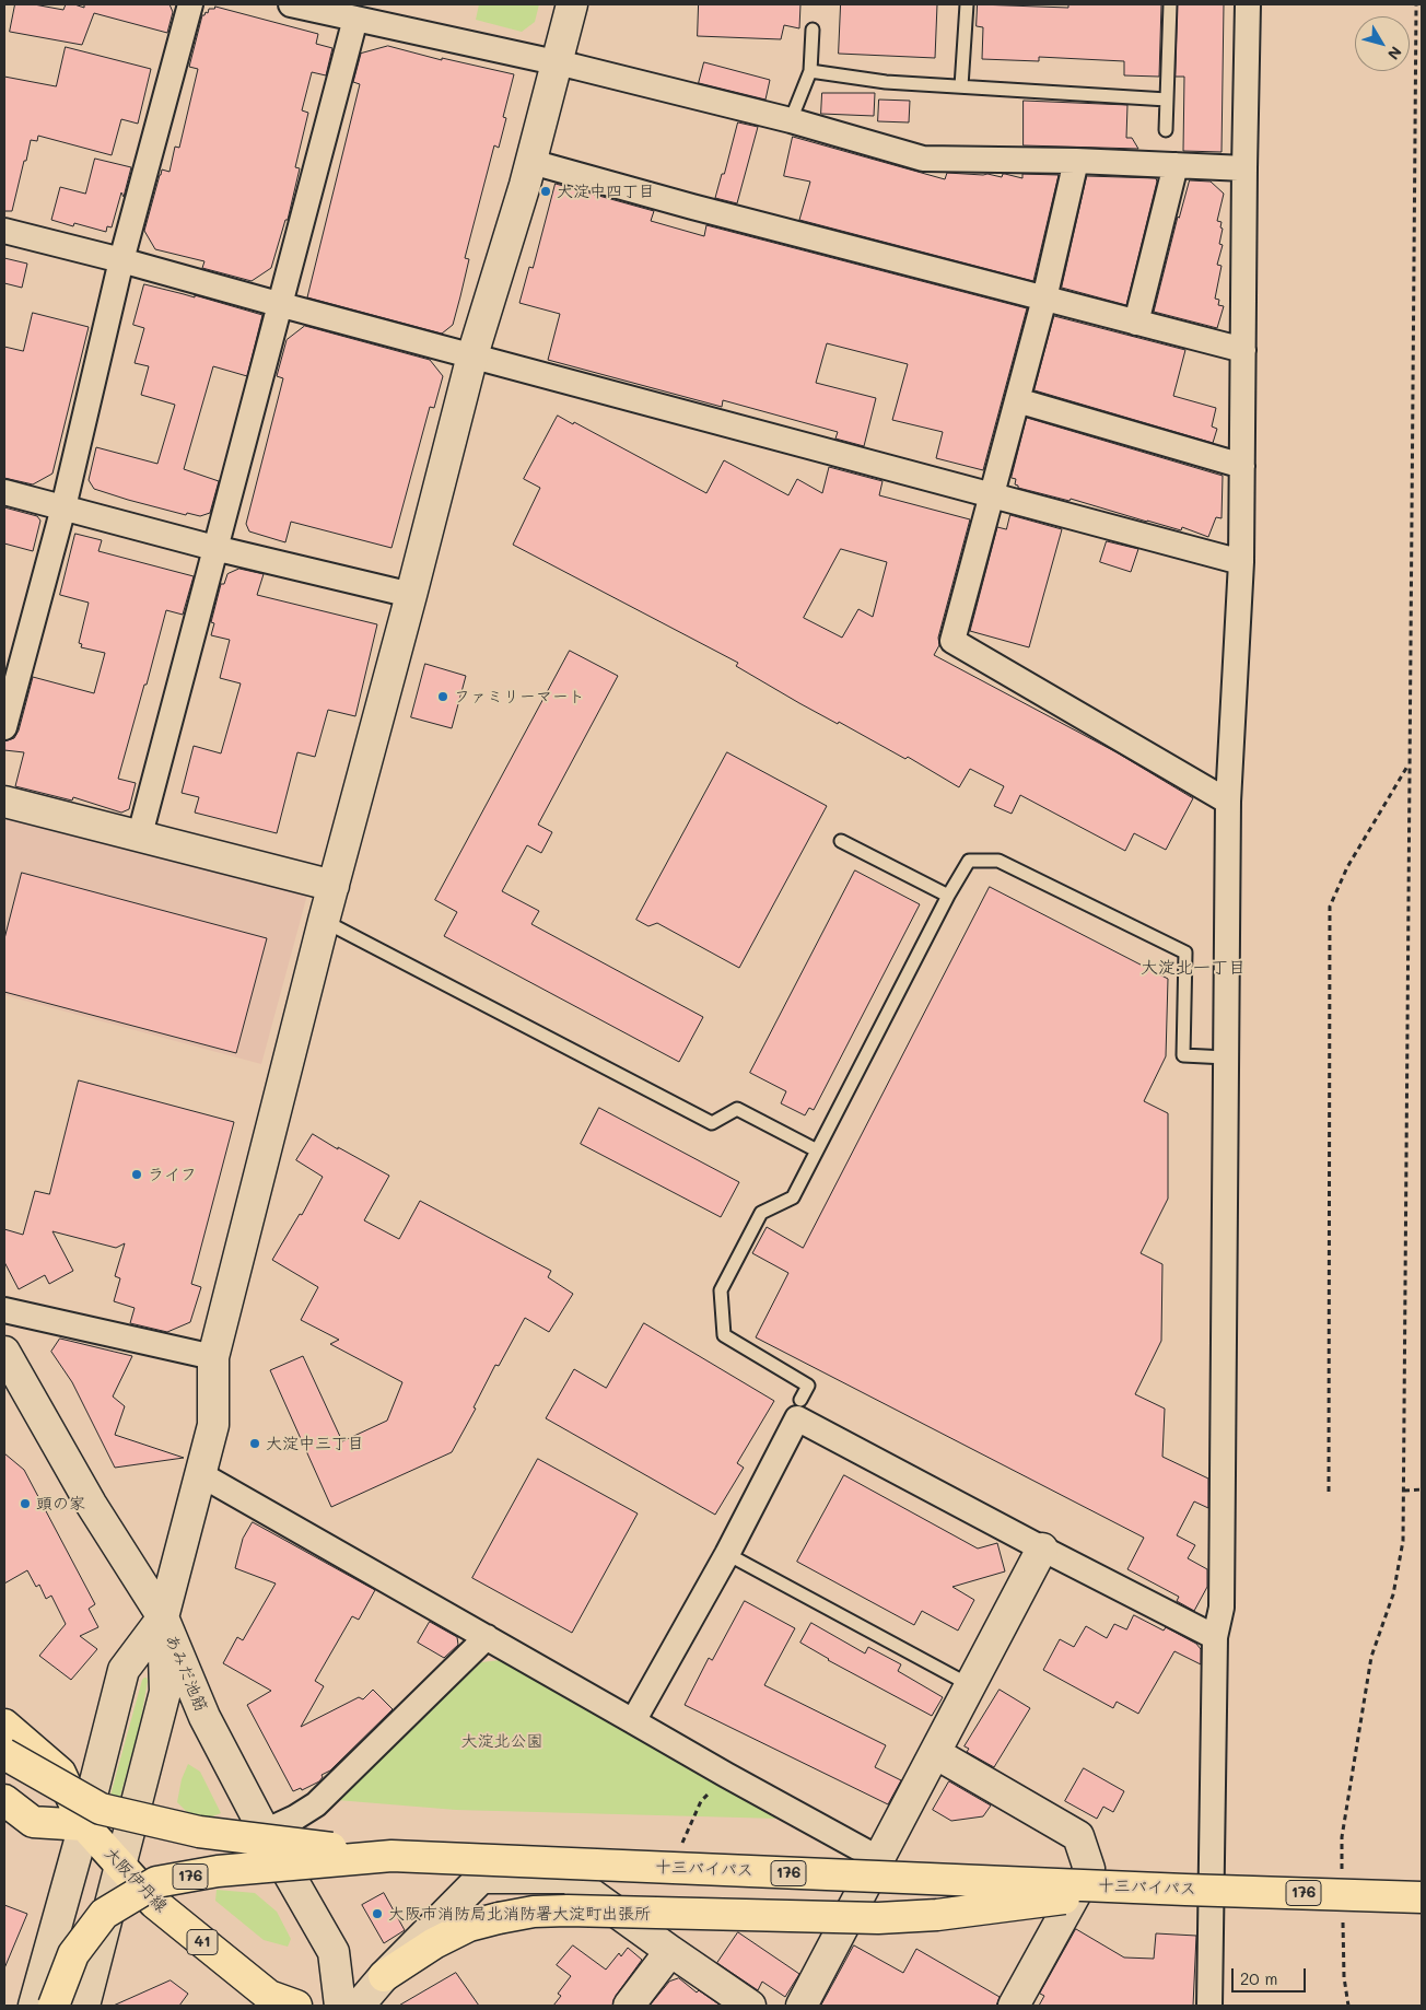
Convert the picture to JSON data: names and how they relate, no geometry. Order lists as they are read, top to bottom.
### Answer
{
  "streets": {
    "main road": [
      "十三バイパス",
      "176",
      "大阪伊丹線",
      "41"
    ],
    "street": ["あみだ池筋"]
  },
  "districts": ["大淀北一丁目"],
  "parks": ["大淀北公園"],
  "places": [
    "大淀中四丁目",
    "ファミリーマート",
    "ライフ",
    "大淀中三丁目",
    "頭の家",
    "大阪市消防局北消防署大淀町出張所"
  ],
  "scale_bar": "20 m",
  "north": "bottom right"
}
